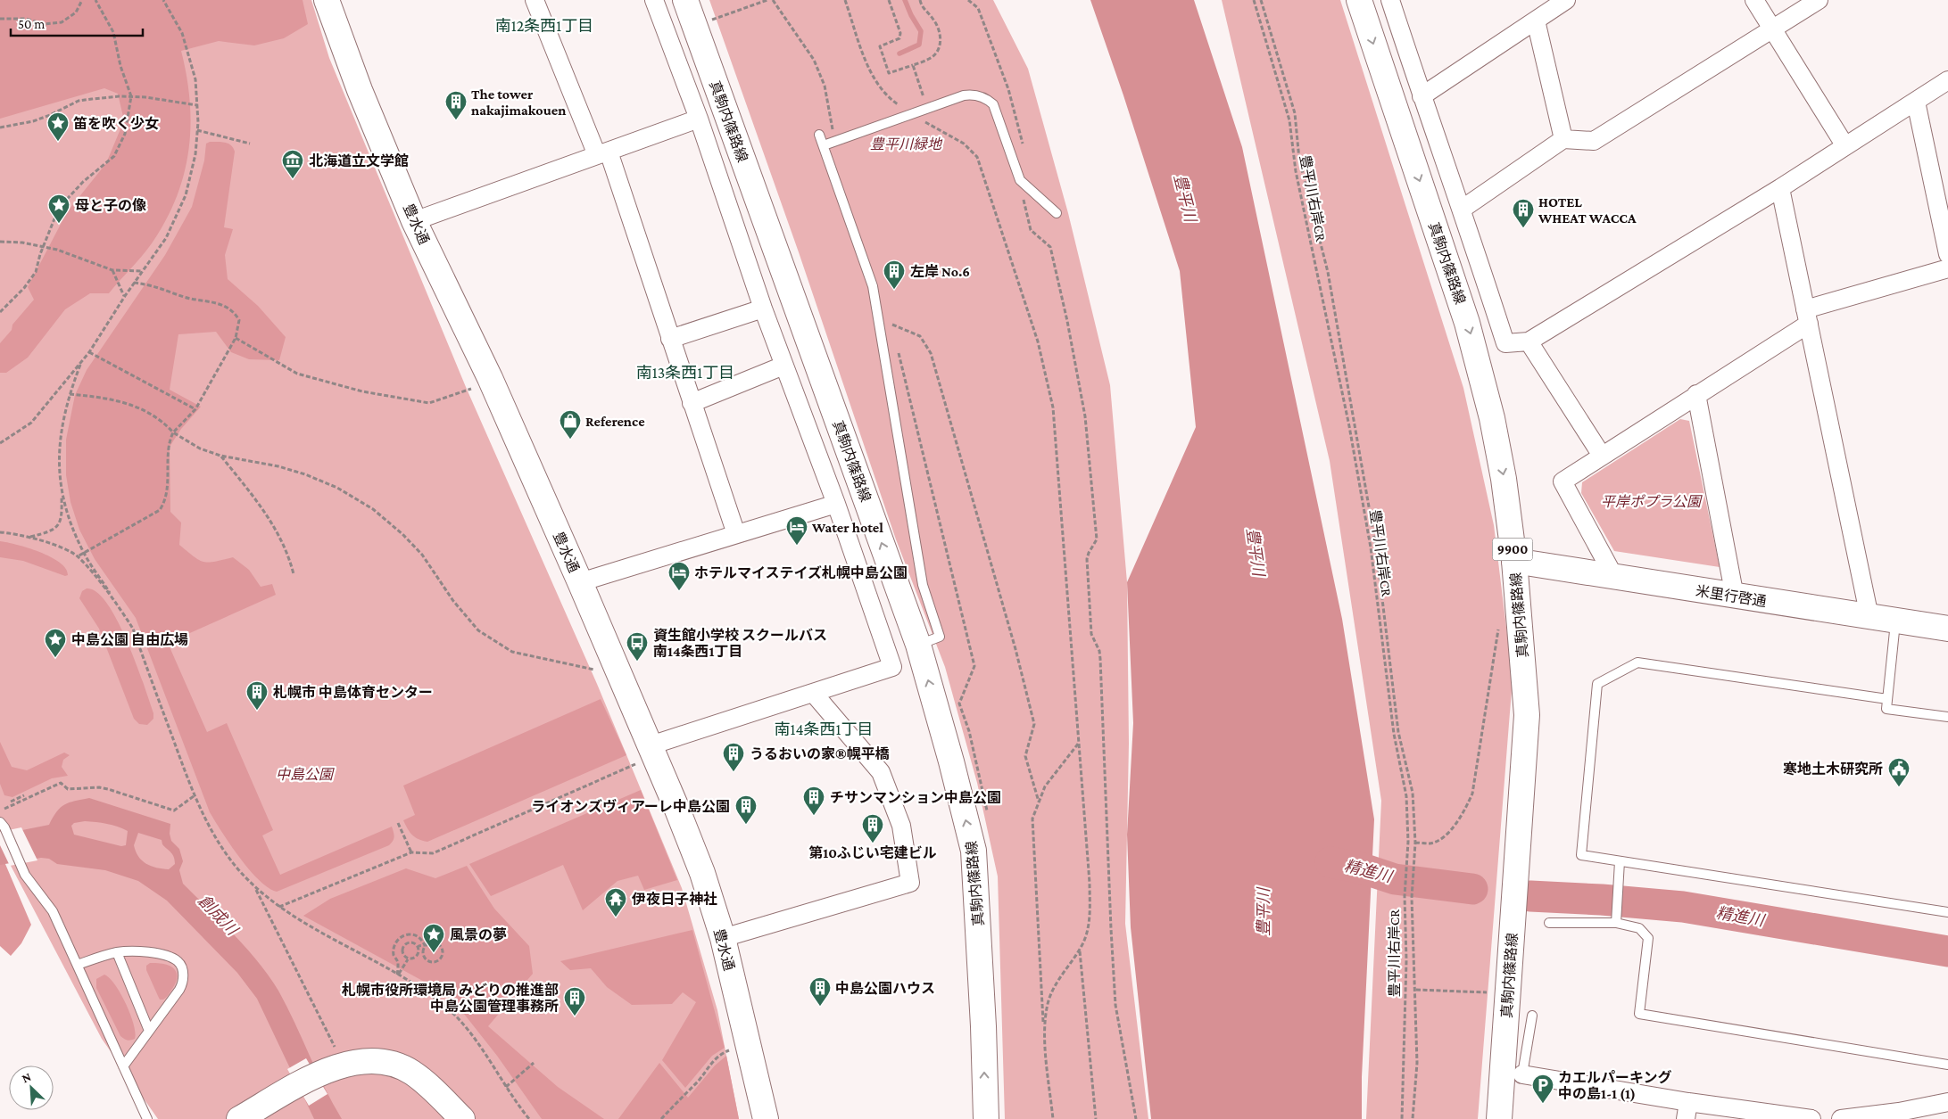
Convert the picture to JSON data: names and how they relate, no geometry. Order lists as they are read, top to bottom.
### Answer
{
  "streets": {
    "main road": [
      "真駒内篠路線",
      "豊水通",
      "9900",
      "米里行啓通"
    ],
    "path": ["豊平川右岸CR"]
  },
  "crossings": [
    ["真駒内篠路線", "米里行啓通"]
  ],
  "districts": ["南12条西1丁目", "南13条西1丁目", "南14条西1丁目"],
  "water": ["豊平川", "精進川", "創成川"],
  "parks": ["豊平川緑地", "平岸ポプラ公園", "中島公園"],
  "places": {
    "building": [
      "The tower nakajimakouen",
      "HOTEL WHEAT WACCA",
      "左岸 No.6",
      "札幌市 中島体育センター",
      "うるおいの家®幌平橋",
      "チサンマンション中島公園",
      "ライオンズヴィアーレ中島公園",
      "第10ふじい宅建ビル",
      "中島公園ハウス",
      "札幌市役所環境局 みどりの推進部 中島公園管理事務所"
    ],
    "place": [
      "笛を吹く少女",
      "母と子の像",
      "中島公園 自由広場",
      "風景の夢"
    ],
    "museum": ["北海道立文学館"],
    "shop": ["Reference"],
    "hotel": ["Water hotel", "ホテルマイステイズ札幌中島公園"],
    "bus stop": ["資生館小学校 スクールバス 南14条西1丁目"],
    "public building": ["寒地土木研究所"],
    "temple": ["伊夜日子神社"],
    "parking": ["カエルパーキング 中の島1-1 (1)"]
  },
  "scale_bar": "50 m",
  "north": "top left"
}
